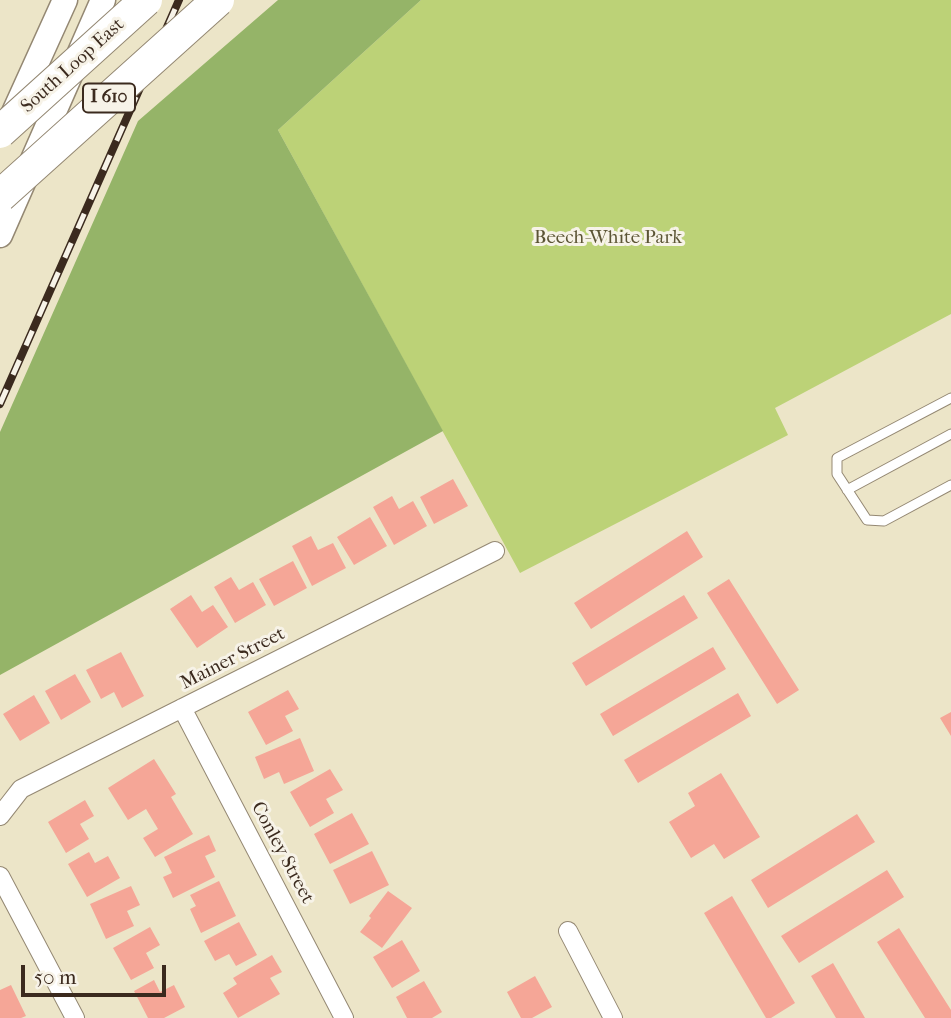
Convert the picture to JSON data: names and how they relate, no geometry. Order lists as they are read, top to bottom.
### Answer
{
  "streets": {
    "highway": ["South Loop East", "I 610"],
    "street": ["Mainer Street", "Conley Street"]
  },
  "crossings": [
    ["Mainer Street", "Conley Street"]
  ],
  "parks": ["Beech-White Park"],
  "scale_bar": "50 m"
}
